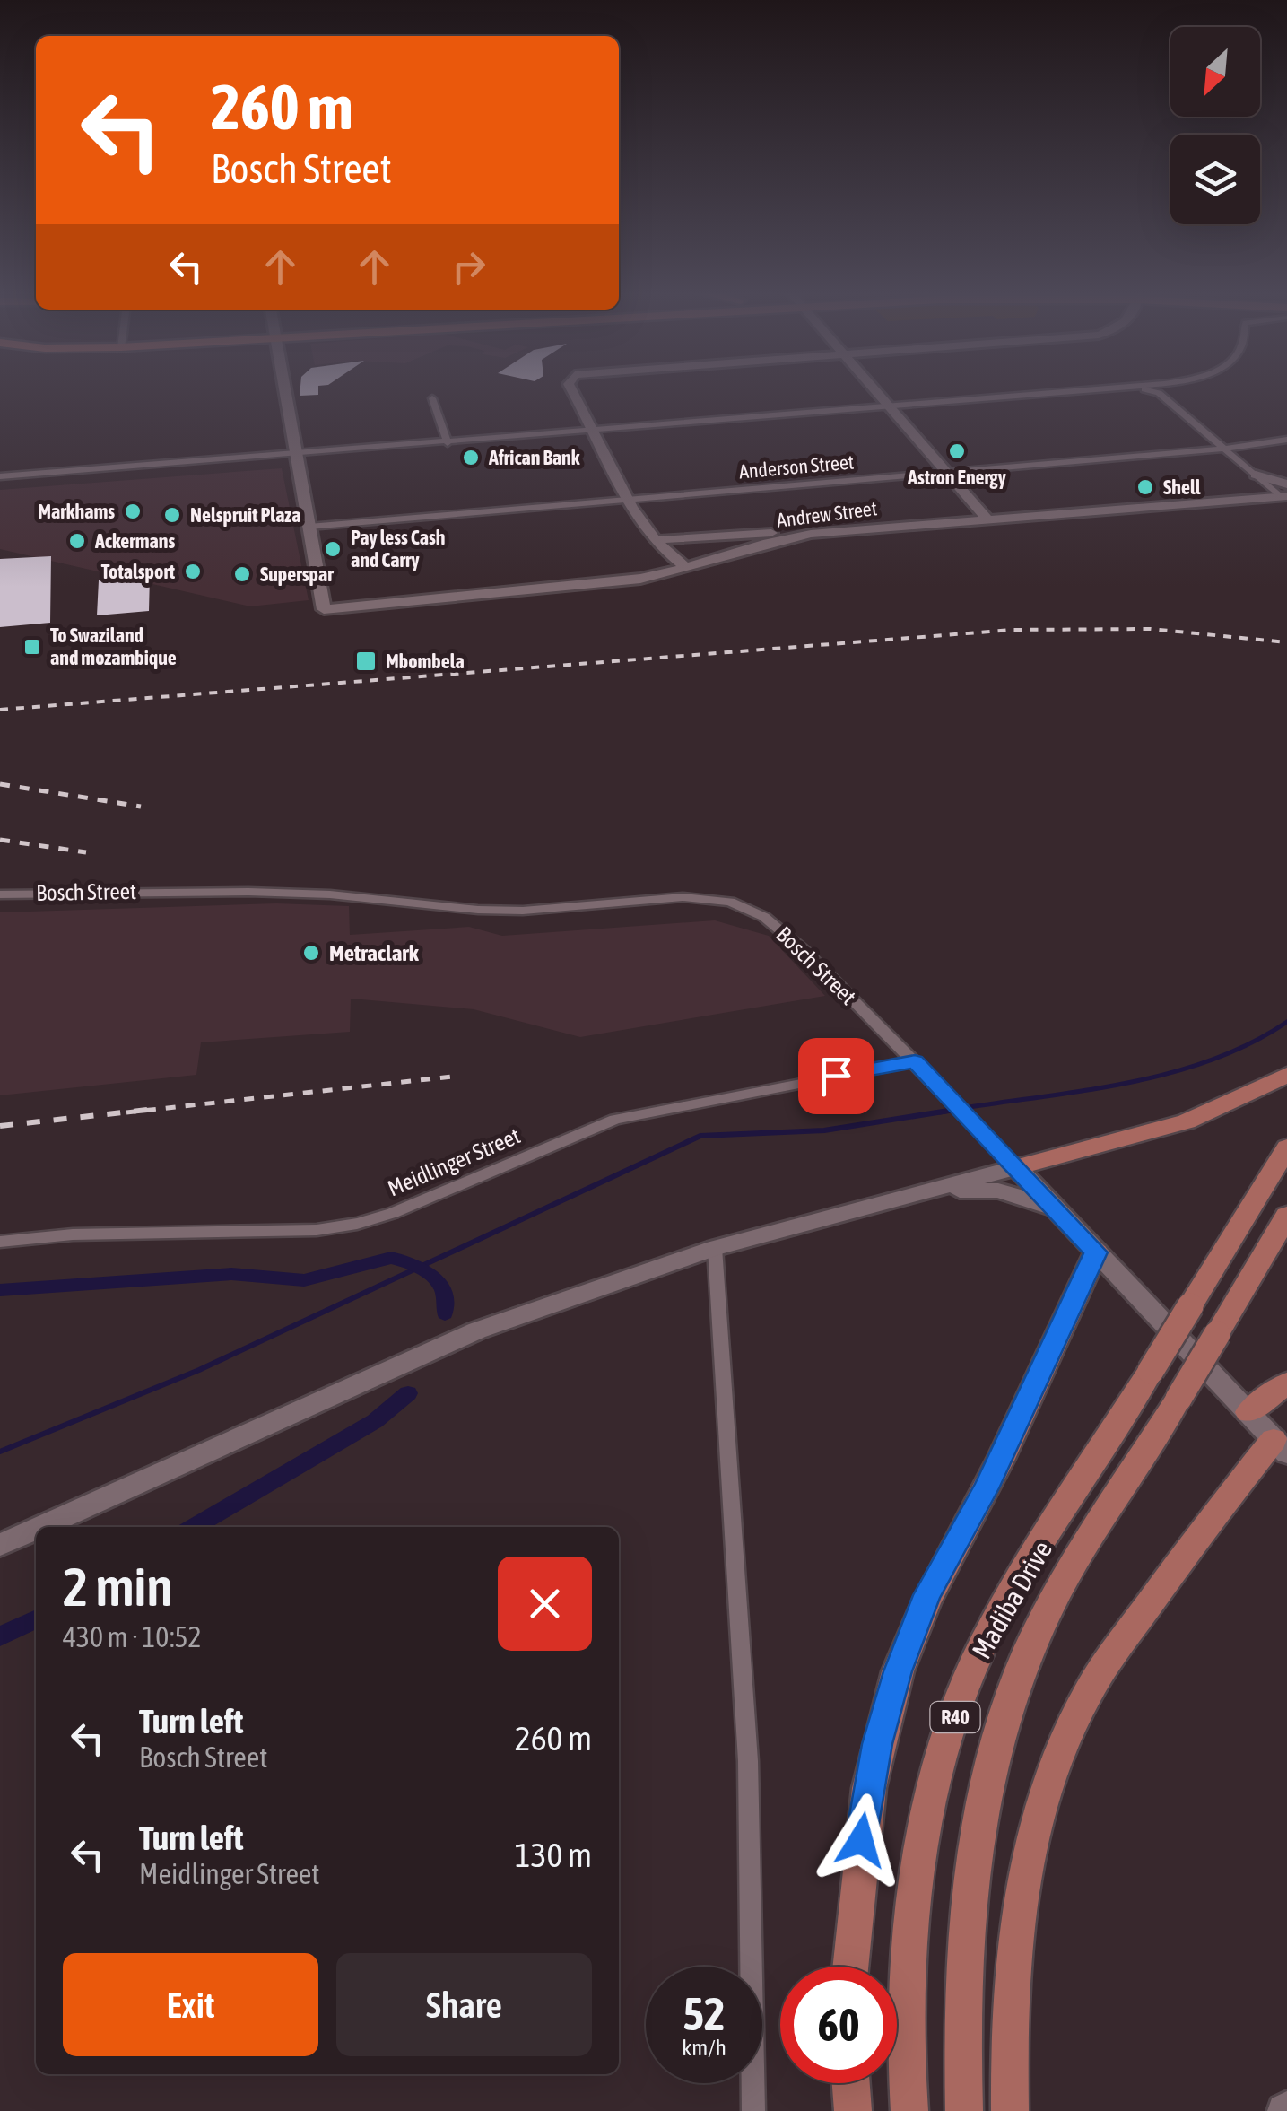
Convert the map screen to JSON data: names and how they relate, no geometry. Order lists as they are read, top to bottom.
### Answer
{
  "streets": {
    "main road": ["Madiba Drive", "R40"],
    "street": [
      "Anderson Street",
      "Andrew Street",
      "Bosch Street",
      "Meidlinger Street"
    ]
  },
  "crossings": [
    ["Bosch Street", "Meidlinger Street"]
  ],
  "places": {
    "other": [
      "Astron Energy",
      "African Bank",
      "Shell",
      "Markhams",
      "Nelspruit Plaza",
      "Ackermans",
      "Pay less Cash and Carry",
      "Totalsport",
      "Superspar",
      "Metraclark"
    ],
    "transit": ["To Swaziland and mozambique", "Mbombela"]
  },
  "north": "bottom left",
  "page": {
    "turn": ["260 m", "Bosch Street"],
    "heading": ["2 min", "430 m · 10:52"],
    "list": [
      {
        "name": "Turn left",
        "note": "Bosch Street",
        "value": "260 m"
      },
      {
        "name": "Turn left",
        "note": "Meidlinger Street",
        "value": "130 m"
      }
    ],
    "buttons": ["Exit", "Share"],
    "speed": "52 km/h",
    "limit": "60"
  }
}
